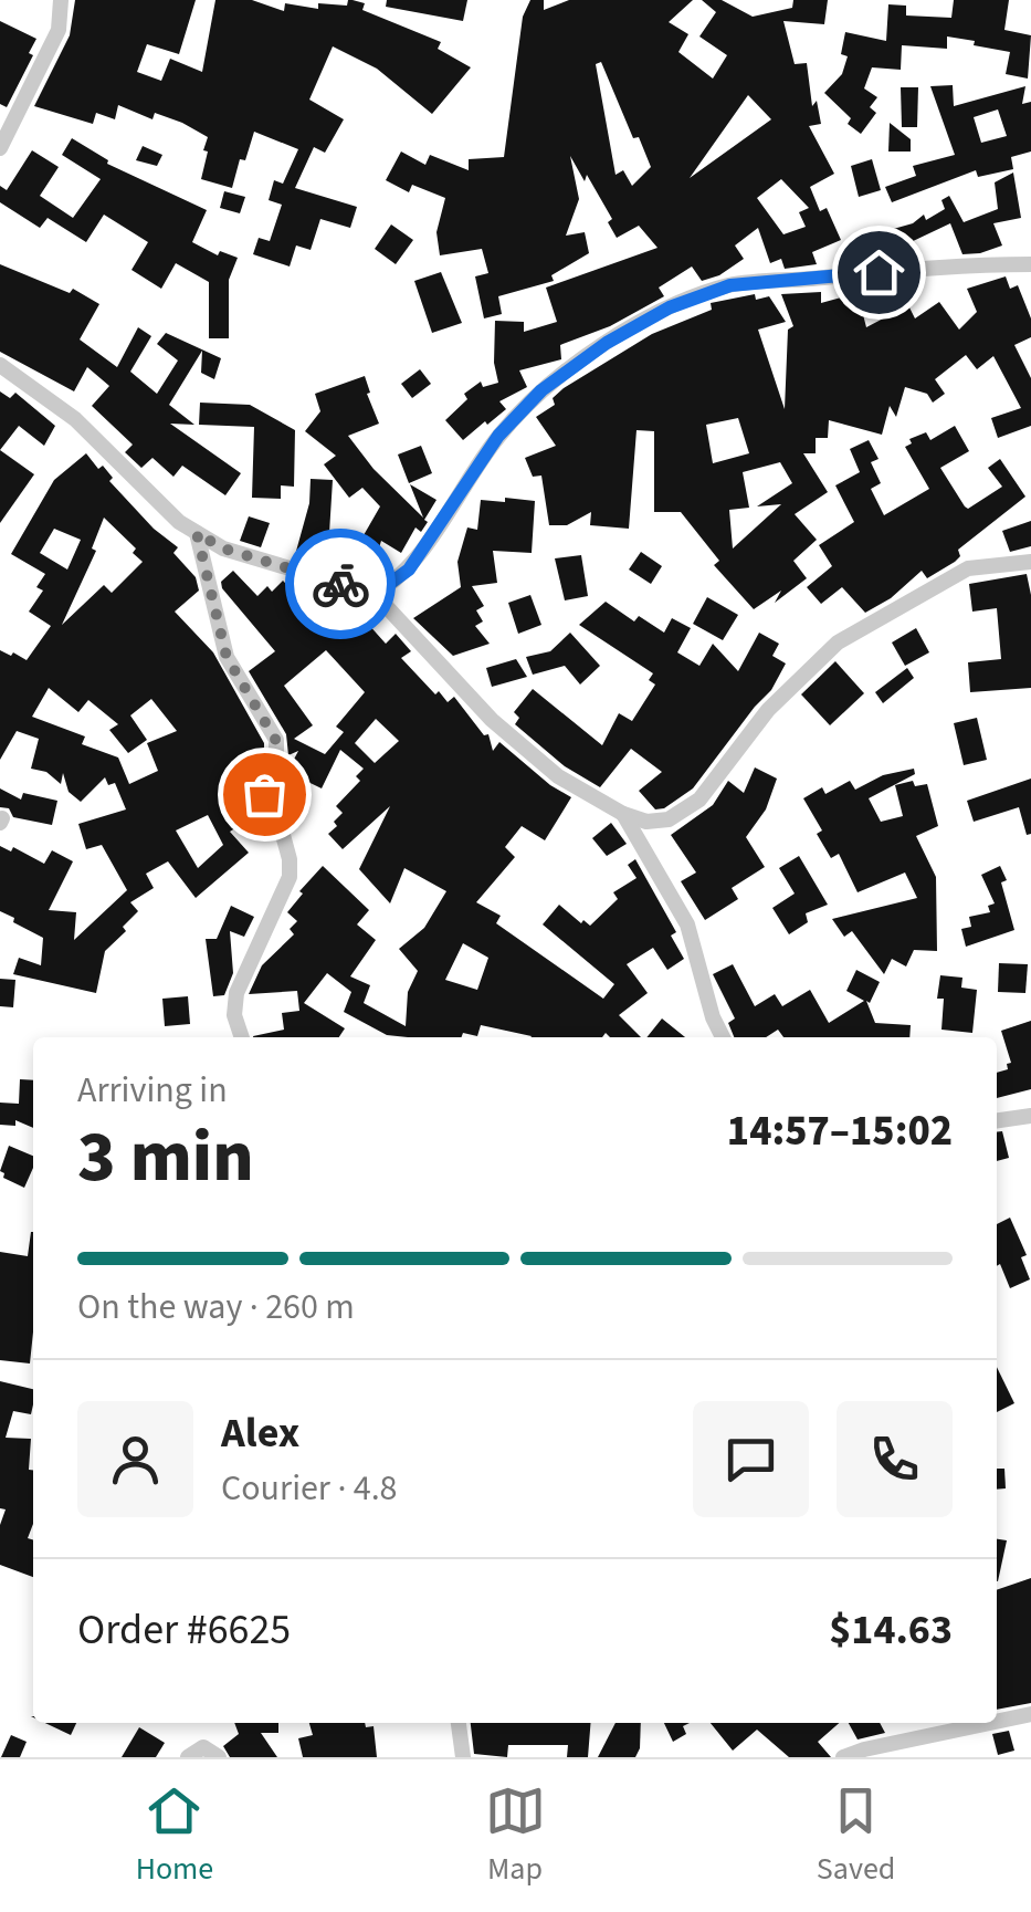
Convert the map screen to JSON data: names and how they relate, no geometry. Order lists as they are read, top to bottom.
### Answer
{
  "page": {
    "heading": ["3 min", "Arriving in", "14:57–15:02"],
    "panel": [
      "Alex",
      "Courier · 4.8",
      "Order #6625",
      "$14.63"
    ],
    "bar": "On the way · 260 m",
    "tabs": ["Home", "Map", "Saved"]
  }
}
